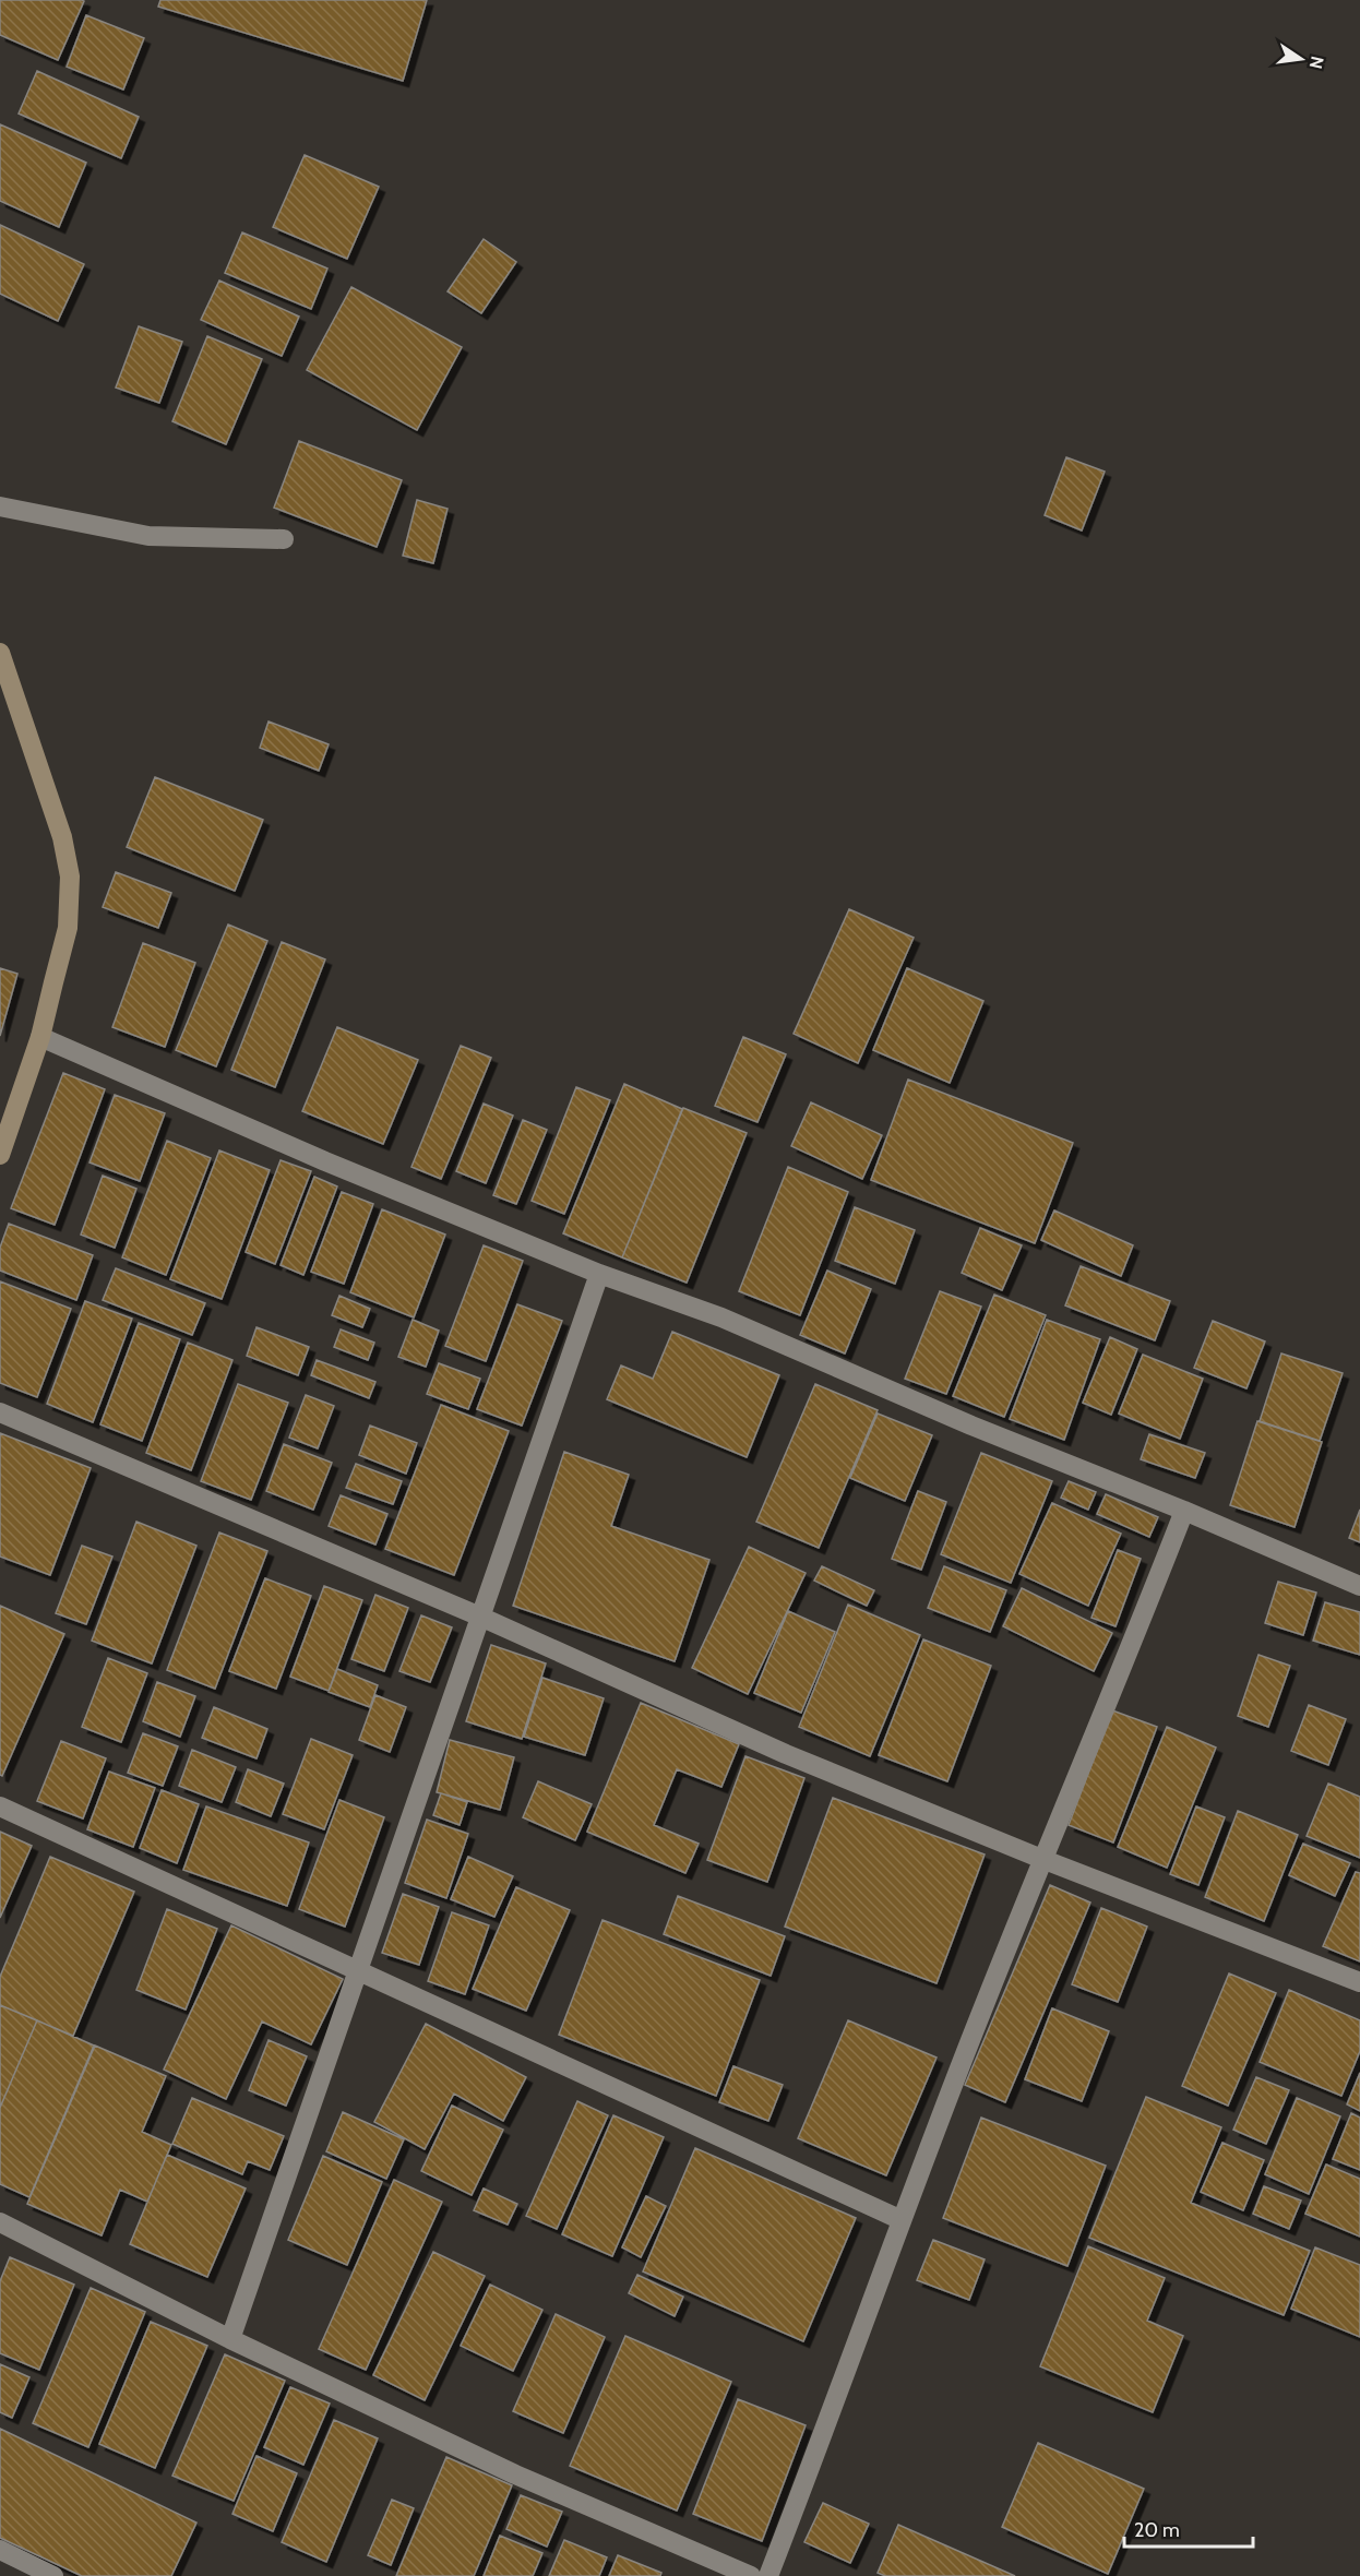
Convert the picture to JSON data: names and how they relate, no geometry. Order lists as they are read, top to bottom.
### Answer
{
  "scale_bar": "20 m",
  "north": "right"
}
